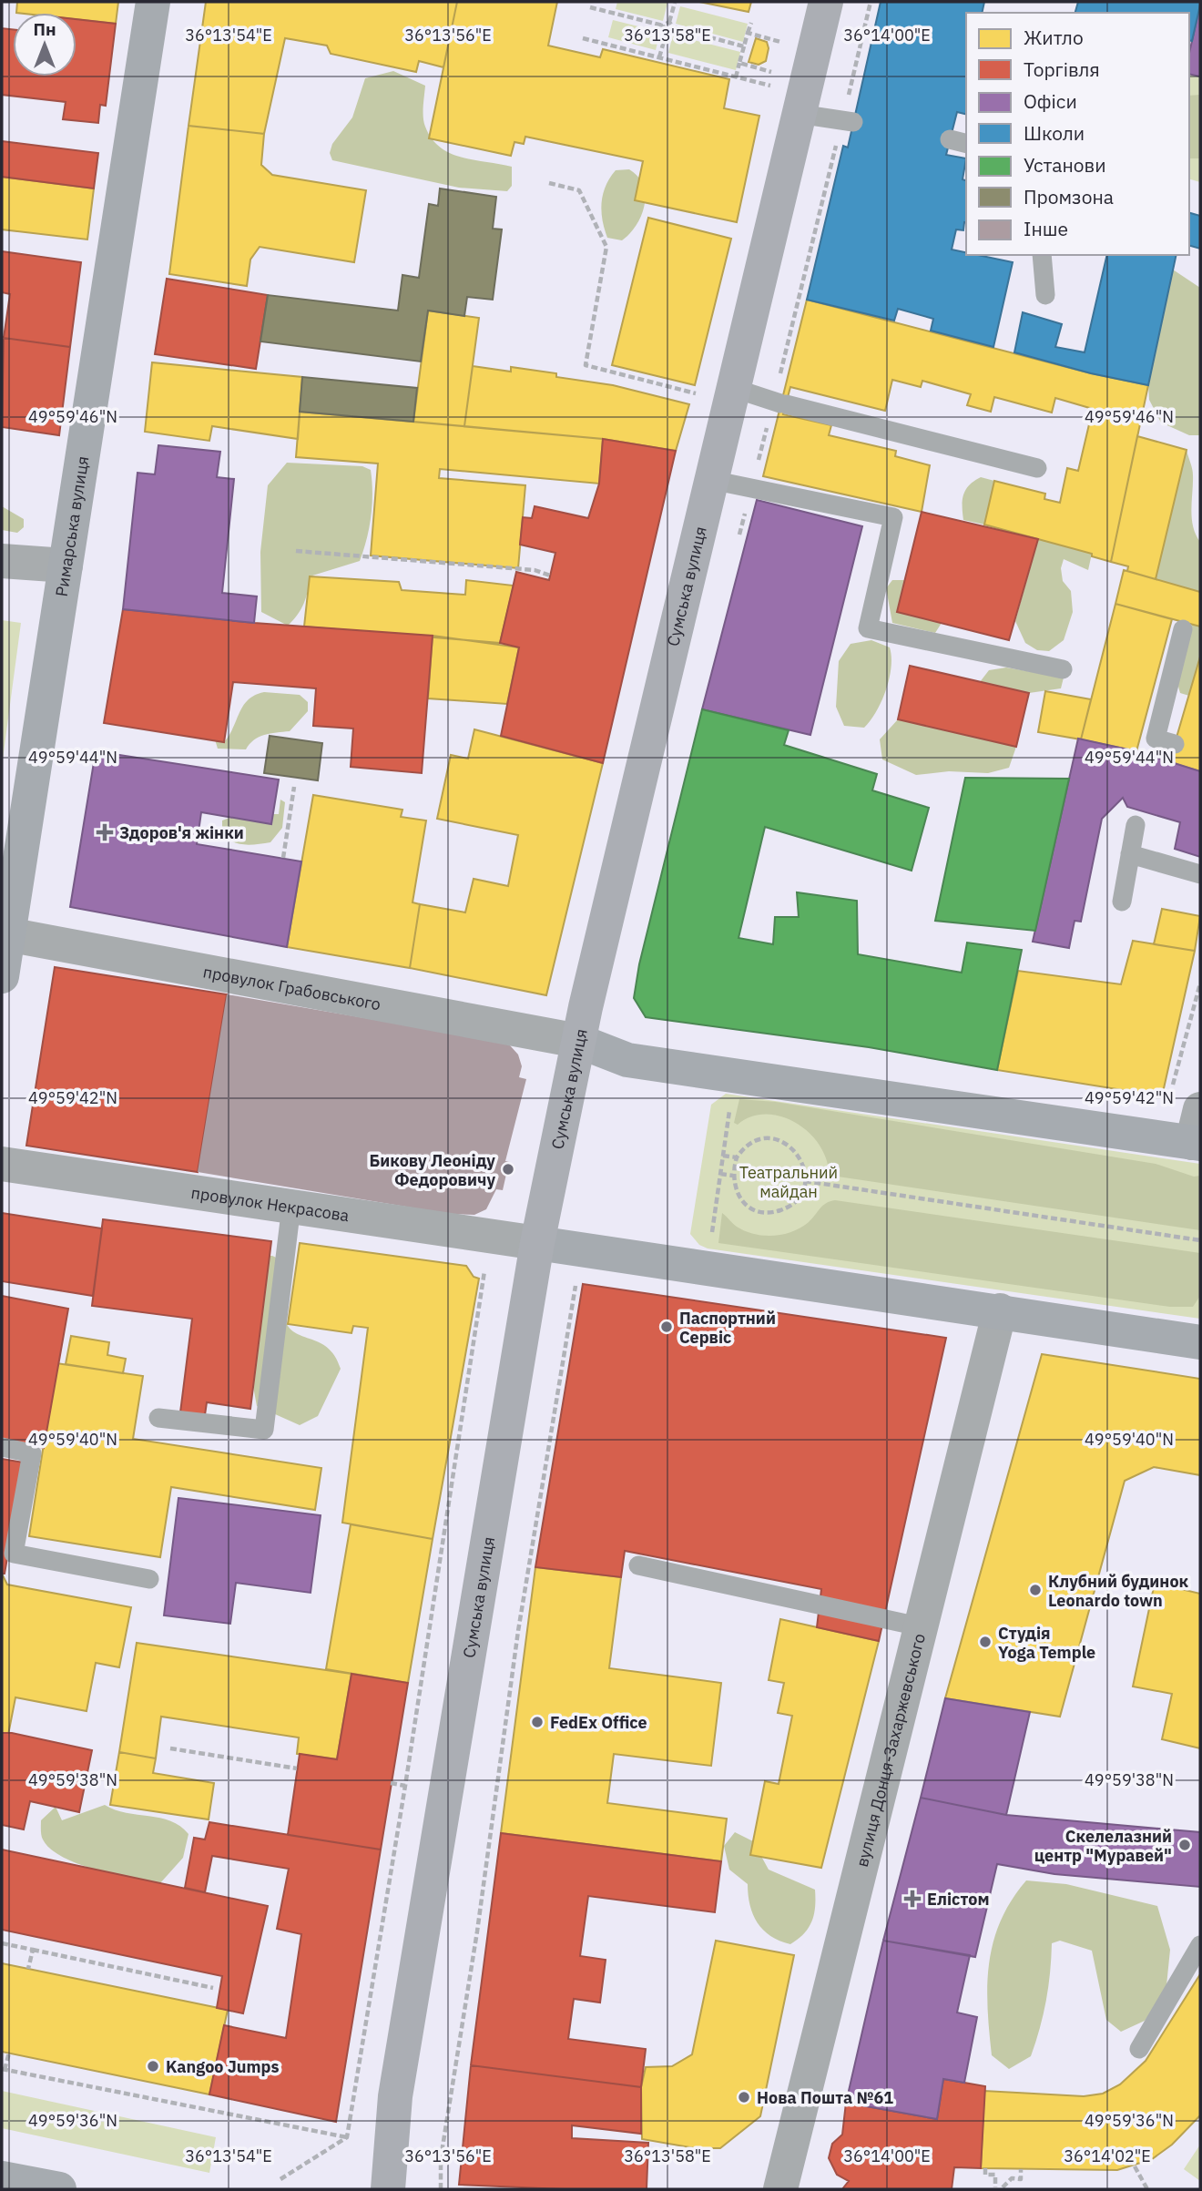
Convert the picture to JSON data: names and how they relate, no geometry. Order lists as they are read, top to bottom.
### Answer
{
  "streets": {
    "main road": ["Сумська вулиця"],
    "street": [
      "Римарська вулиця",
      "провулок Грабовського",
      "провулок Некрасова",
      "вулиця Донця-Захаржевського"
    ]
  },
  "crossings": [
    ["Римарська вулиця", "провулок Грабовського"],
    ["Сумська вулиця", "провулок Грабовського"],
    ["Сумська вулиця", "провулок Некрасова"]
  ],
  "parks": ["Театральний майдан"],
  "places": {
    "health": ["Здоров'я жінки", "Елістом"],
    "other": [
      "Бикову Леоніду Федоровичу",
      "Паспортний Сервіс",
      "Клубний будинок Leonardo town",
      "Студiя Yoga Temple",
      "FedEx Office",
      "Скелелазний центр \"Муравей\"",
      "Kangoo Jumps",
      "Нова Пошта №61"
    ]
  },
  "legend": [
    "Житло",
    "Торгівля",
    "Офіси",
    "Школи",
    "Установи",
    "Промзона",
    "Інше"
  ],
  "north": "top",
  "coordinates": [
    "36°13'54\"E",
    "36°13'56\"E",
    "36°13'58\"E",
    "36°14'00\"E",
    "49°59'46\"N",
    "49°59'44\"N",
    "49°59'42\"N",
    "49°59'40\"N",
    "49°59'38\"N",
    "49°59'36\"N",
    "36°14'02\"E"
  ]
}
